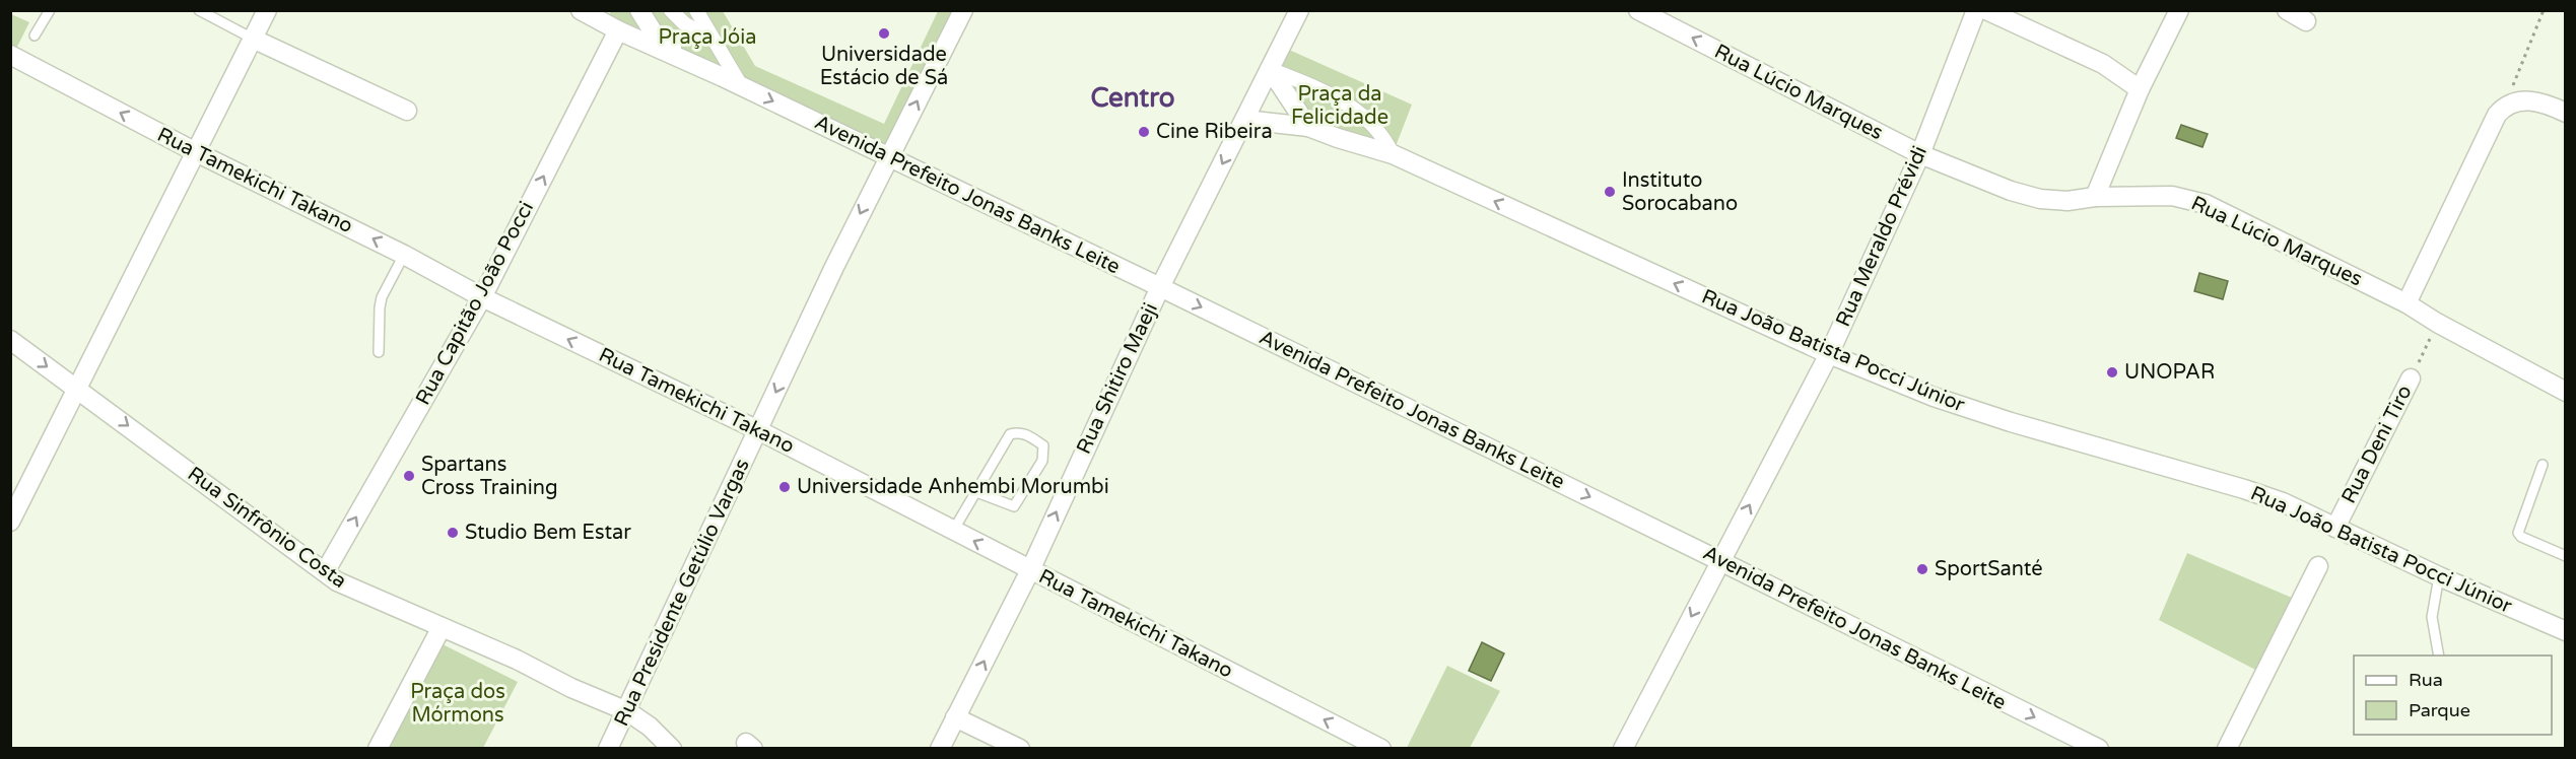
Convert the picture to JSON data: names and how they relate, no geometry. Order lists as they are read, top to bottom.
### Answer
{
  "streets": {
    "street": [
      "Rua Lúcio Marques",
      "Rua Tamekichi Takano",
      "Avenida Prefeito Jonas Banks Leite",
      "Rua Meraldo Prévidi",
      "Rua Capitão João Pocci",
      "Rua João Batista Pocci Júnior",
      "Rua Shitiro Maeji",
      "Rua Deni Tiro",
      "Rua Sinfrônio Costa",
      "Rua Presidente Getúlio Vargas"
    ]
  },
  "crossings": [
    ["Rua Lúcio Marques", "Rua Meraldo Prévidi"],
    ["Rua Lúcio Marques", "Rua Deni Tiro"],
    ["Rua Tamekichi Takano", "Rua Capitão João Pocci"],
    ["Rua Tamekichi Takano", "Rua Shitiro Maeji"],
    ["Rua Tamekichi Takano", "Rua Presidente Getúlio Vargas"],
    ["Avenida Prefeito Jonas Banks Leite", "Rua Meraldo Prévidi"],
    ["Avenida Prefeito Jonas Banks Leite", "Rua Capitão João Pocci"],
    ["Avenida Prefeito Jonas Banks Leite", "Rua Shitiro Maeji"],
    ["Avenida Prefeito Jonas Banks Leite", "Rua Presidente Getúlio Vargas"],
    ["Rua Meraldo Prévidi", "Rua João Batista Pocci Júnior"],
    ["Rua Capitão João Pocci", "Rua Sinfrônio Costa"],
    ["Rua João Batista Pocci Júnior", "Rua Shitiro Maeji"],
    ["Rua João Batista Pocci Júnior", "Rua Deni Tiro"],
    ["Rua Sinfrônio Costa", "Rua Presidente Getúlio Vargas"]
  ],
  "one_way": [
    "Rua Tamekichi Takano",
    "Avenida Prefeito Jonas Banks Leite",
    "Rua Capitão João Pocci",
    "Rua Sinfrônio Costa"
  ],
  "districts": ["Centro"],
  "parks": ["Praça Jóia", "Praça da Felicidade", "Praça dos Mórmons"],
  "places": [
    "Universidade Estácio de Sá",
    "Cine Ribeira",
    "Instituto Sorocabano",
    "UNOPAR",
    "Spartans Cross Training",
    "Universidade Anhembi Morumbi",
    "Studio Bem Estar",
    "SportSanté"
  ],
  "legend": ["Rua", "Parque"]
}
